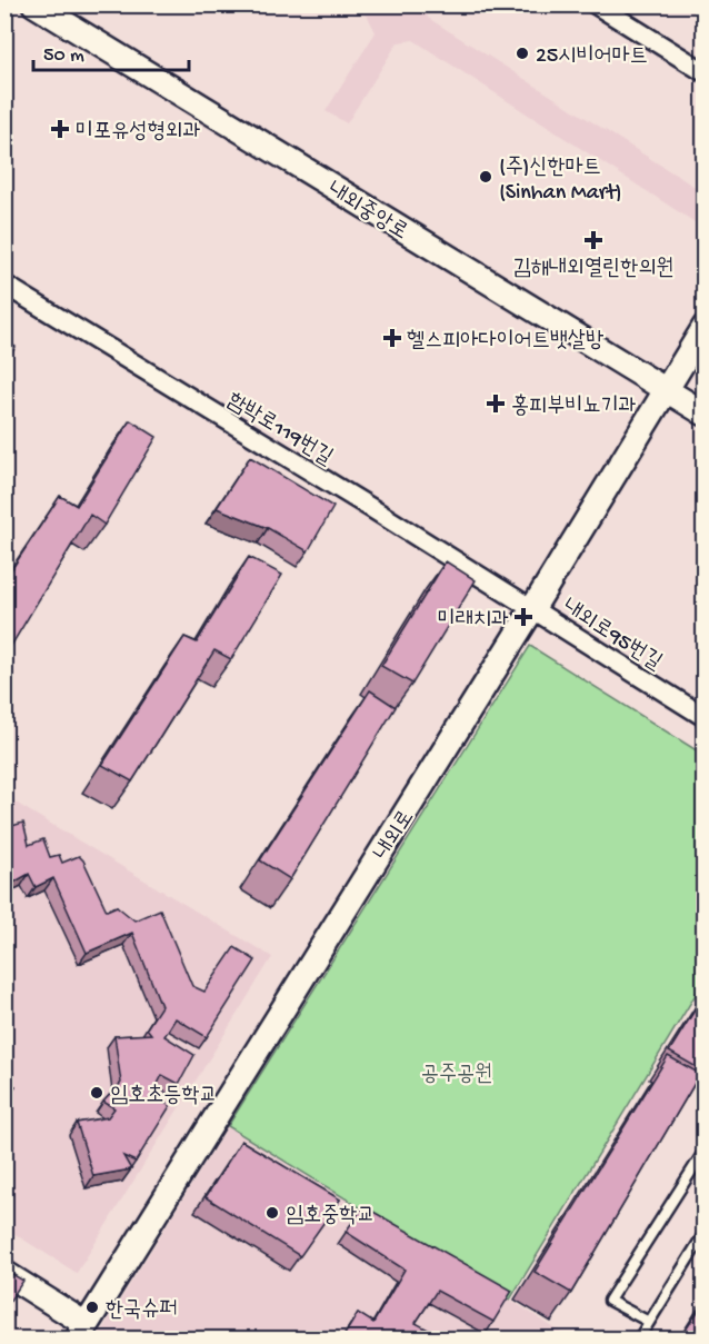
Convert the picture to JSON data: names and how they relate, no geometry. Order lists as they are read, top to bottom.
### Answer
{
  "streets": {
    "street": [
      "내외중앙로",
      "함박로119번길",
      "내외로95번길",
      "내외로"
    ]
  },
  "crossings": [
    ["내외중앙로", "내외로"],
    ["함박로119번길", "내외로95번길"],
    ["함박로119번길", "내외로"],
    ["내외로95번길", "내외로"]
  ],
  "parks": ["공주공원"],
  "places": {
    "other": [
      "25시비어마트",
      "(주)신한마트 (Sinhan Mart)",
      "임호초등학교",
      "임호중학교",
      "한국슈퍼"
    ],
    "health": [
      "미포유성형외과",
      "김해내외열린한의원",
      "헬스피아다이어트뱃살방",
      "홍피부비뇨기과",
      "미래치과"
    ]
  },
  "scale_bar": "50 m"
}
